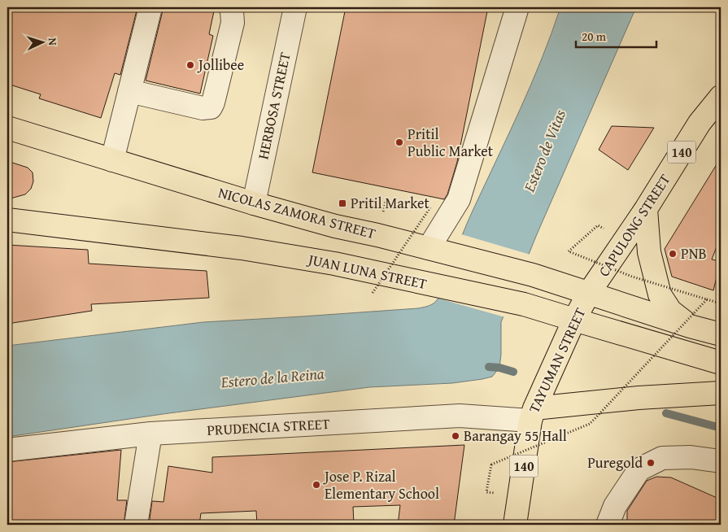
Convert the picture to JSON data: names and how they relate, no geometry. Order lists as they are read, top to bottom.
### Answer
{
  "streets": {
    "main road": [
      "140",
      "NICOLAS ZAMORA STREET",
      "CAPULONG STREET",
      "JUAN LUNA STREET",
      "TAYUMAN STREET"
    ],
    "street": ["HERBOSA STREET", "PRUDENCIA STREET"]
  },
  "crossings": [
    ["HERBOSA STREET", "NICOLAS ZAMORA STREET"],
    ["NICOLAS ZAMORA STREET", "CAPULONG STREET"],
    ["NICOLAS ZAMORA STREET", "TAYUMAN STREET"],
    ["CAPULONG STREET", "TAYUMAN STREET"],
    ["JUAN LUNA STREET", "TAYUMAN STREET"],
    ["TAYUMAN STREET", "PRUDENCIA STREET"]
  ],
  "water": ["Estero de Vitas", "Estero de la Reina"],
  "places": {
    "other": [
      "Jollibee",
      "Pritil Public Market",
      "PNB",
      "Barangay 55 Hall",
      "Puregold",
      "Jose P. Rizal Elementary School"
    ],
    "transit": ["Pritil Market"]
  },
  "scale_bar": "20 m",
  "north": "right"
}
